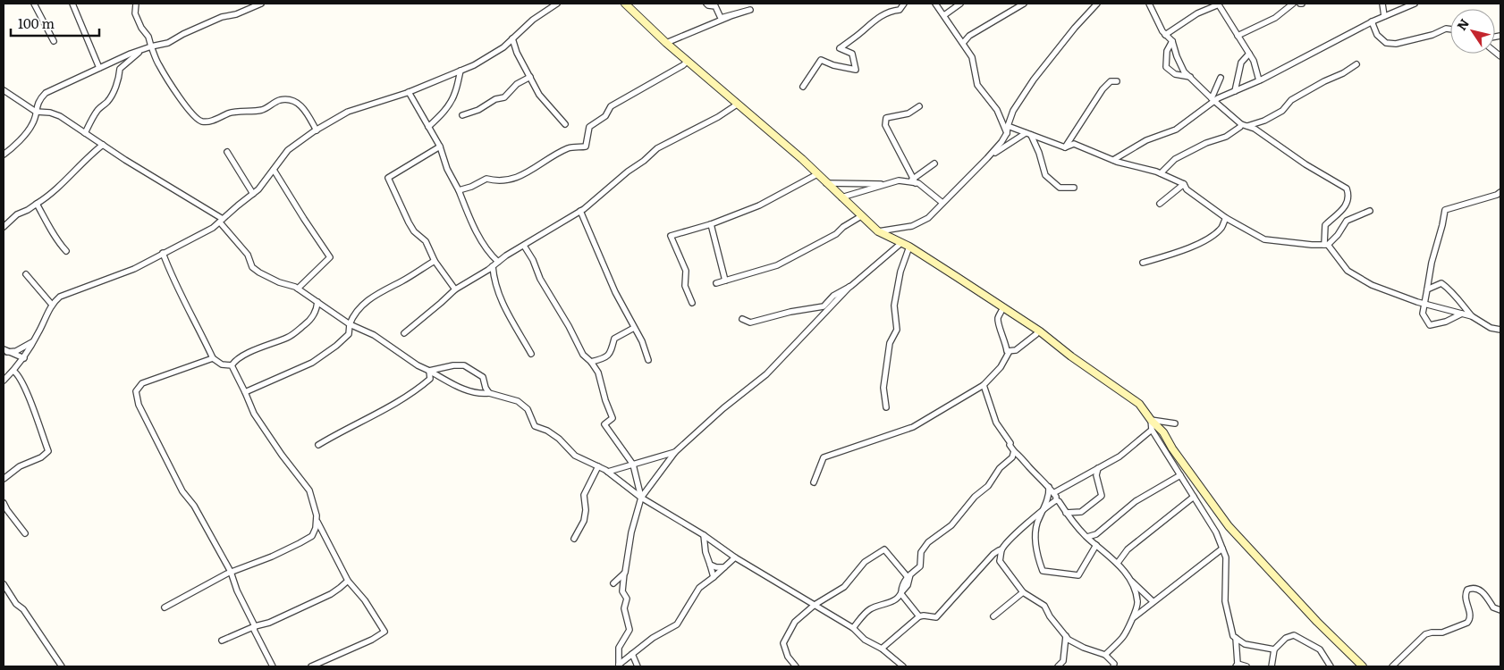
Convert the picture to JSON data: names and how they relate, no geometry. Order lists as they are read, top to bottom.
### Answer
{
  "scale_bar": "100 m",
  "north": "top left"
}
